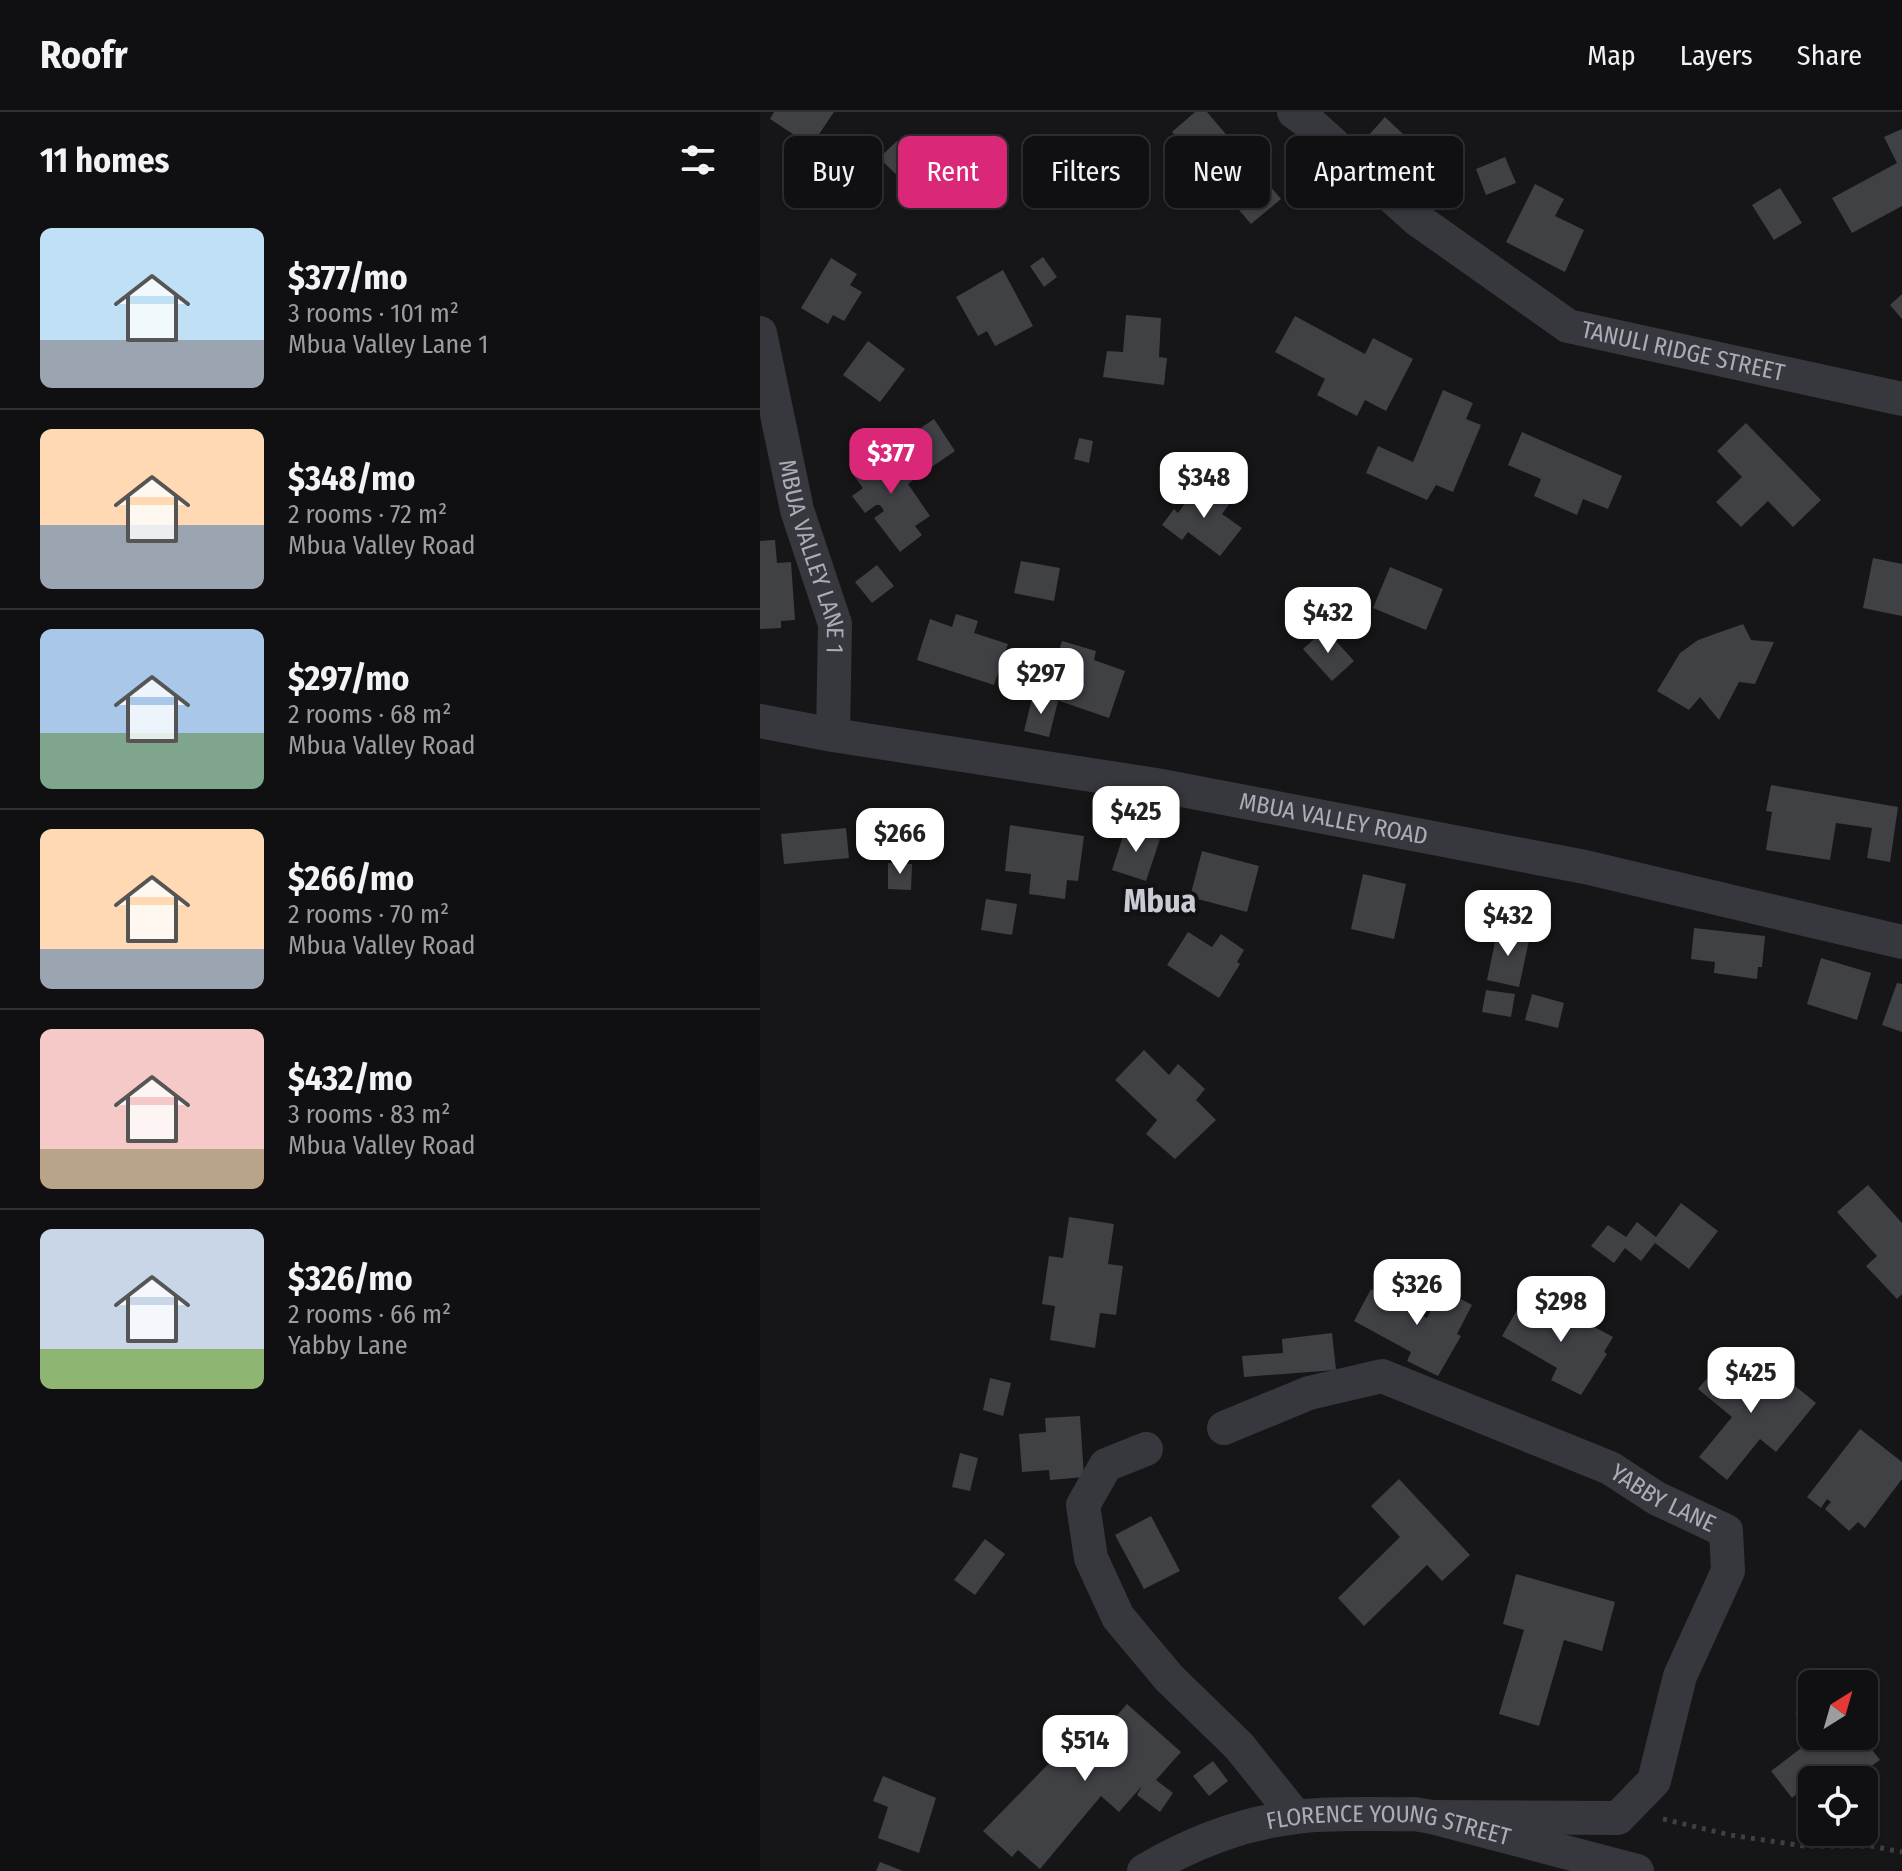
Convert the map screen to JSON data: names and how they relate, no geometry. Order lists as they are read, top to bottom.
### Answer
{
  "streets": {
    "street": [
      "TANULI RIDGE STREET",
      "MBUA VALLEY LANE 1",
      "MBUA VALLEY ROAD",
      "YABBY LANE",
      "FLORENCE YOUNG STREET"
    ]
  },
  "crossings": [
    ["MBUA VALLEY LANE 1", "MBUA VALLEY ROAD"]
  ],
  "districts": ["Mbua"],
  "north": "top right",
  "page": {
    "header": "Roofr",
    "nav": ["Map", "Layers", "Share"],
    "heading": "11 homes",
    "chip": [
      "Buy",
      "Rent",
      "Filters",
      "New",
      "Apartment"
    ],
    "list": [
      {
        "name": "$377/mo",
        "note": "3 rooms · 101 m² · Mbua Valley Lane 1"
      },
      {
        "name": "$348/mo",
        "note": "2 rooms · 72 m² · Mbua Valley Road"
      },
      {
        "name": "$297/mo",
        "note": "2 rooms · 68 m² · Mbua Valley Road"
      },
      {
        "name": "$266/mo",
        "note": "2 rooms · 70 m² · Mbua Valley Road"
      },
      {
        "name": "$432/mo",
        "note": "3 rooms · 83 m² · Mbua Valley Road"
      },
      {
        "name": "$326/mo",
        "note": "2 rooms · 66 m² · Yabby Lane"
      }
    ],
    "price": [
      "$377",
      "$348",
      "$432",
      "$297",
      "$425",
      "$266",
      "$432",
      "$326",
      "$298",
      "$425",
      "$514"
    ]
  }
}
